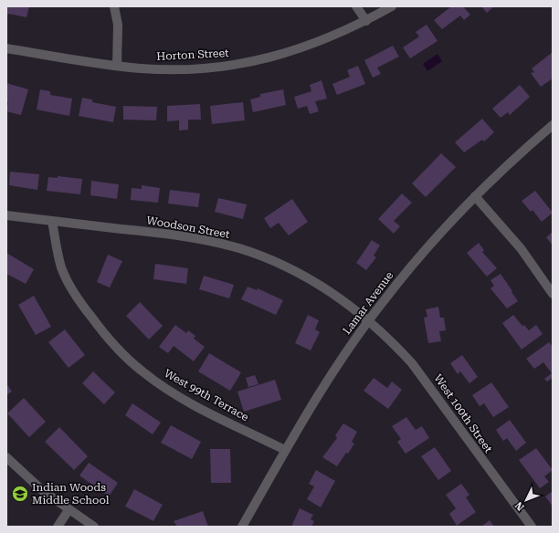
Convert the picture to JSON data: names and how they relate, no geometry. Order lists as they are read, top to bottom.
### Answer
{
  "streets": {
    "street": [
      "Horton Street",
      "Woodson Street",
      "Lamar Avenue",
      "West 99th Terrace",
      "West 100th Street"
    ]
  },
  "crossings": [
    ["Woodson Street", "Lamar Avenue"],
    ["Woodson Street", "West 99th Terrace"],
    ["Woodson Street", "West 100th Street"],
    ["Lamar Avenue", "West 99th Terrace"],
    ["Lamar Avenue", "West 100th Street"]
  ],
  "places": {
    "school or university": ["Indian Woods Middle School"]
  },
  "north": "bottom left"
}
